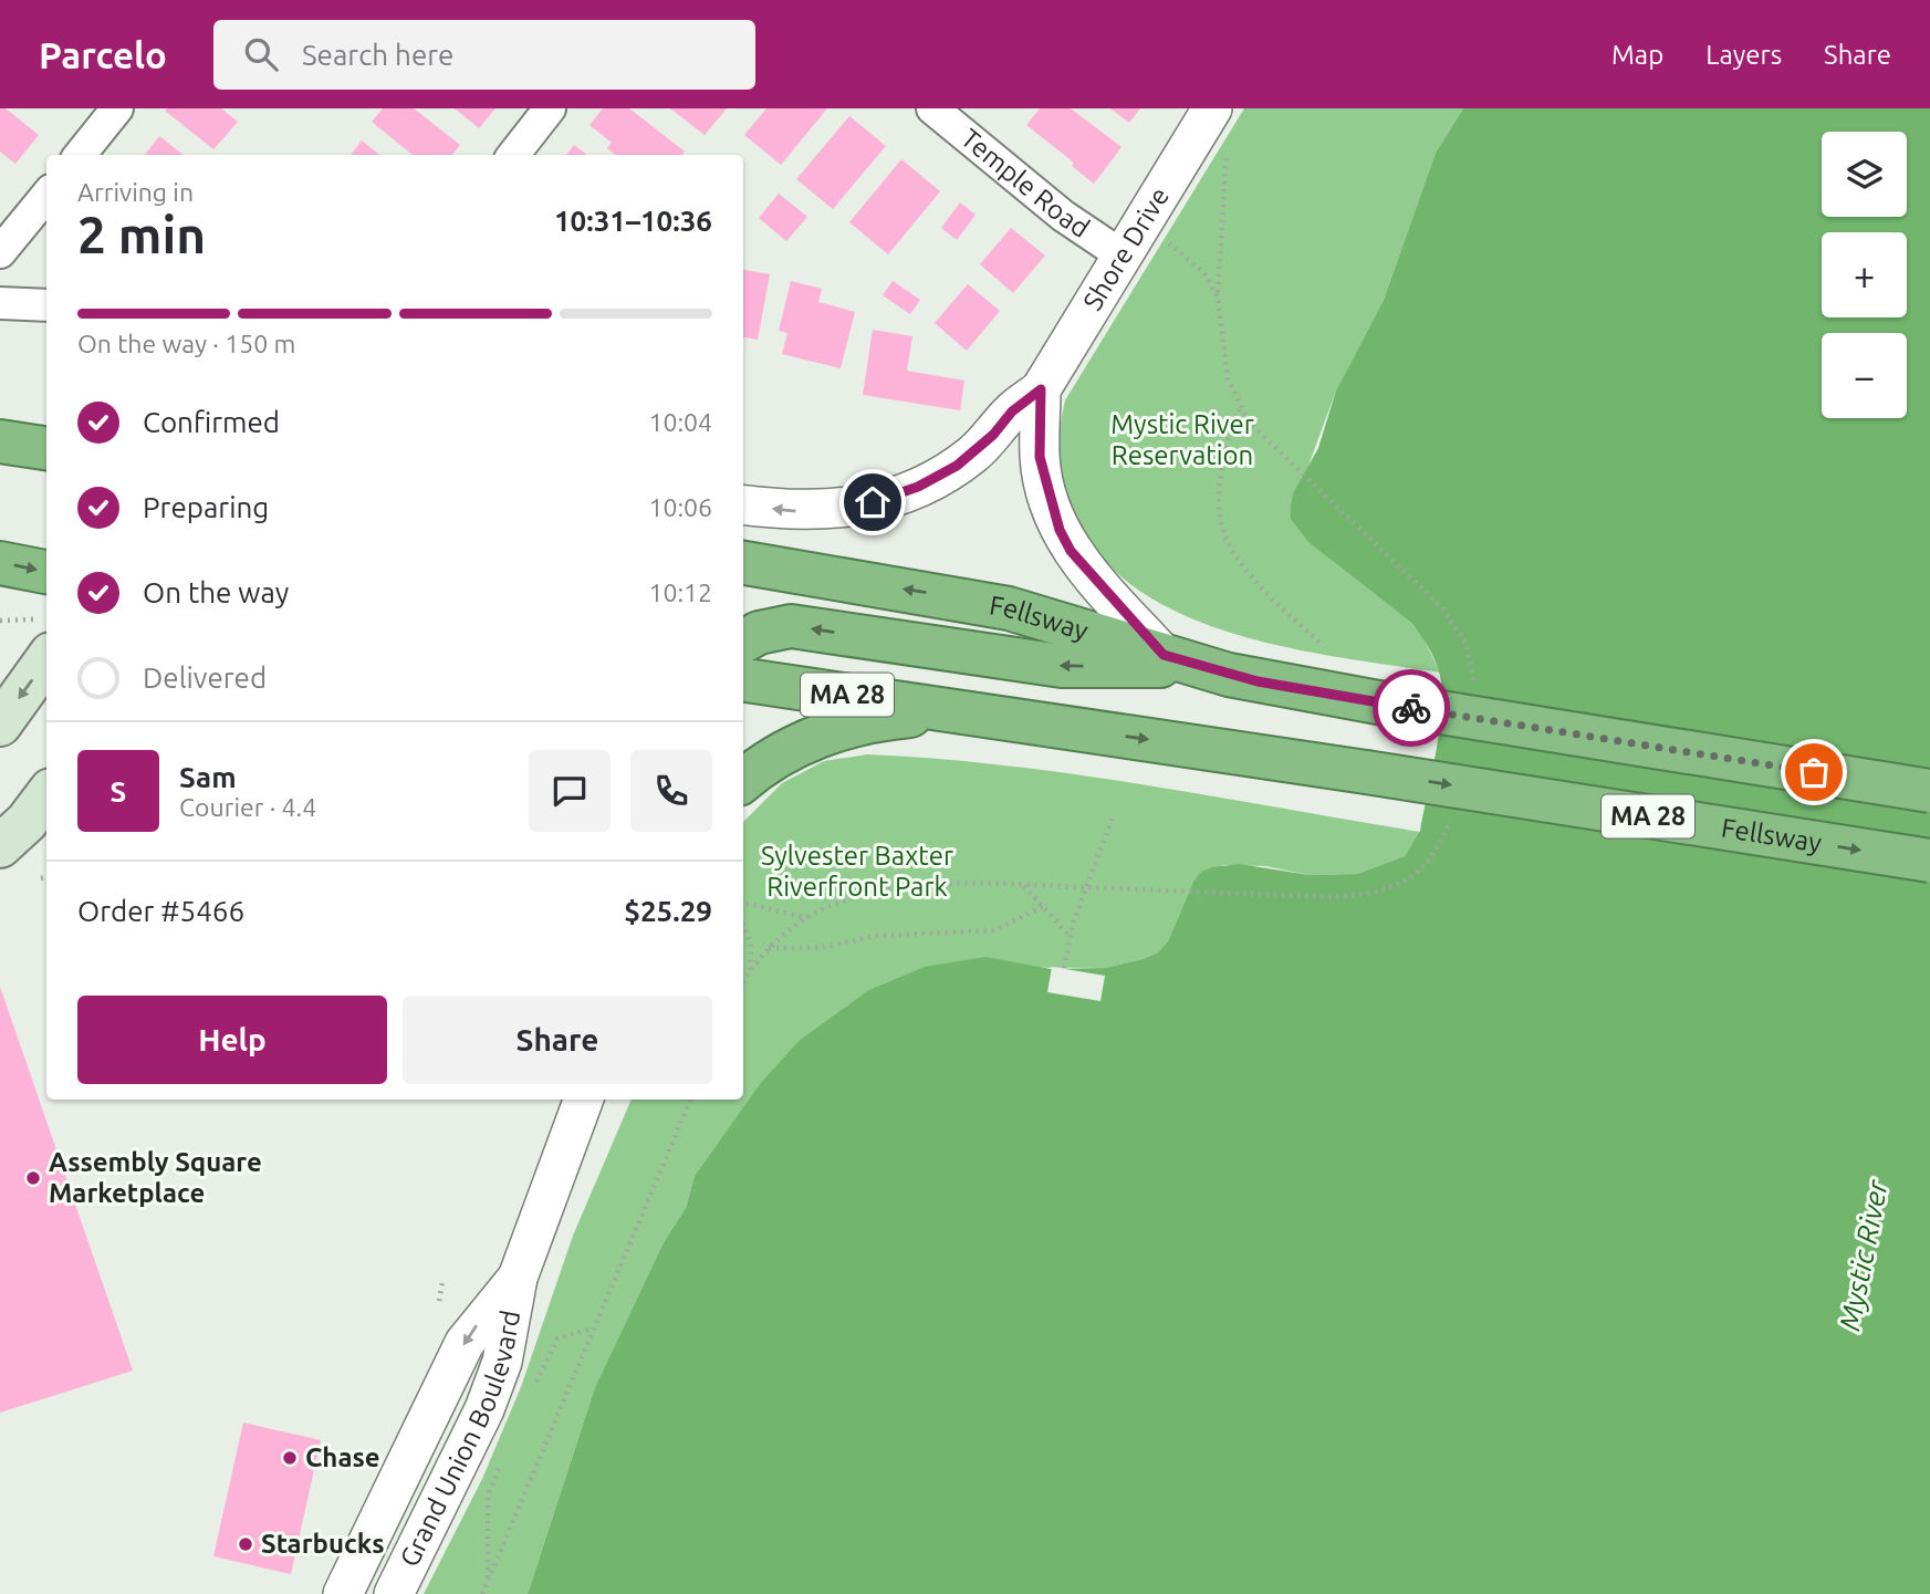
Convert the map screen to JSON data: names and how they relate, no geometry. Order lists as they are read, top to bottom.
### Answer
{
  "streets": {
    "highway": ["Fellsway", "MA 28"],
    "street": ["Temple Road", "Shore Drive", "Grand Union Boulevard"]
  },
  "crossings": [
    ["Temple Road", "Shore Drive"]
  ],
  "one_way": ["Shore Drive"],
  "water": ["Mystic River"],
  "parks": ["Mystic River Reservation", "Sylvester Baxter Riverfront Park"],
  "places": ["Assembly Square Marketplace", "Chase", "Starbucks"],
  "page": {
    "header": "Parcelo",
    "search": "Search here",
    "nav": ["Map", "Layers", "Share"],
    "map_buttons": ["+", "−"],
    "heading": ["2 min", "Arriving in", "10:31–10:36"],
    "panel": [
      "Sam",
      "Courier · 4.4",
      "Order #5466",
      "$25.29"
    ],
    "bar": "On the way · 150 m",
    "list": [
      ["Confirmed", "10:04"],
      ["Preparing", "10:06"],
      ["On the way", "10:12"],
      "Delivered"
    ],
    "round": "S",
    "buttons": ["Help", "Share"]
  }
}
